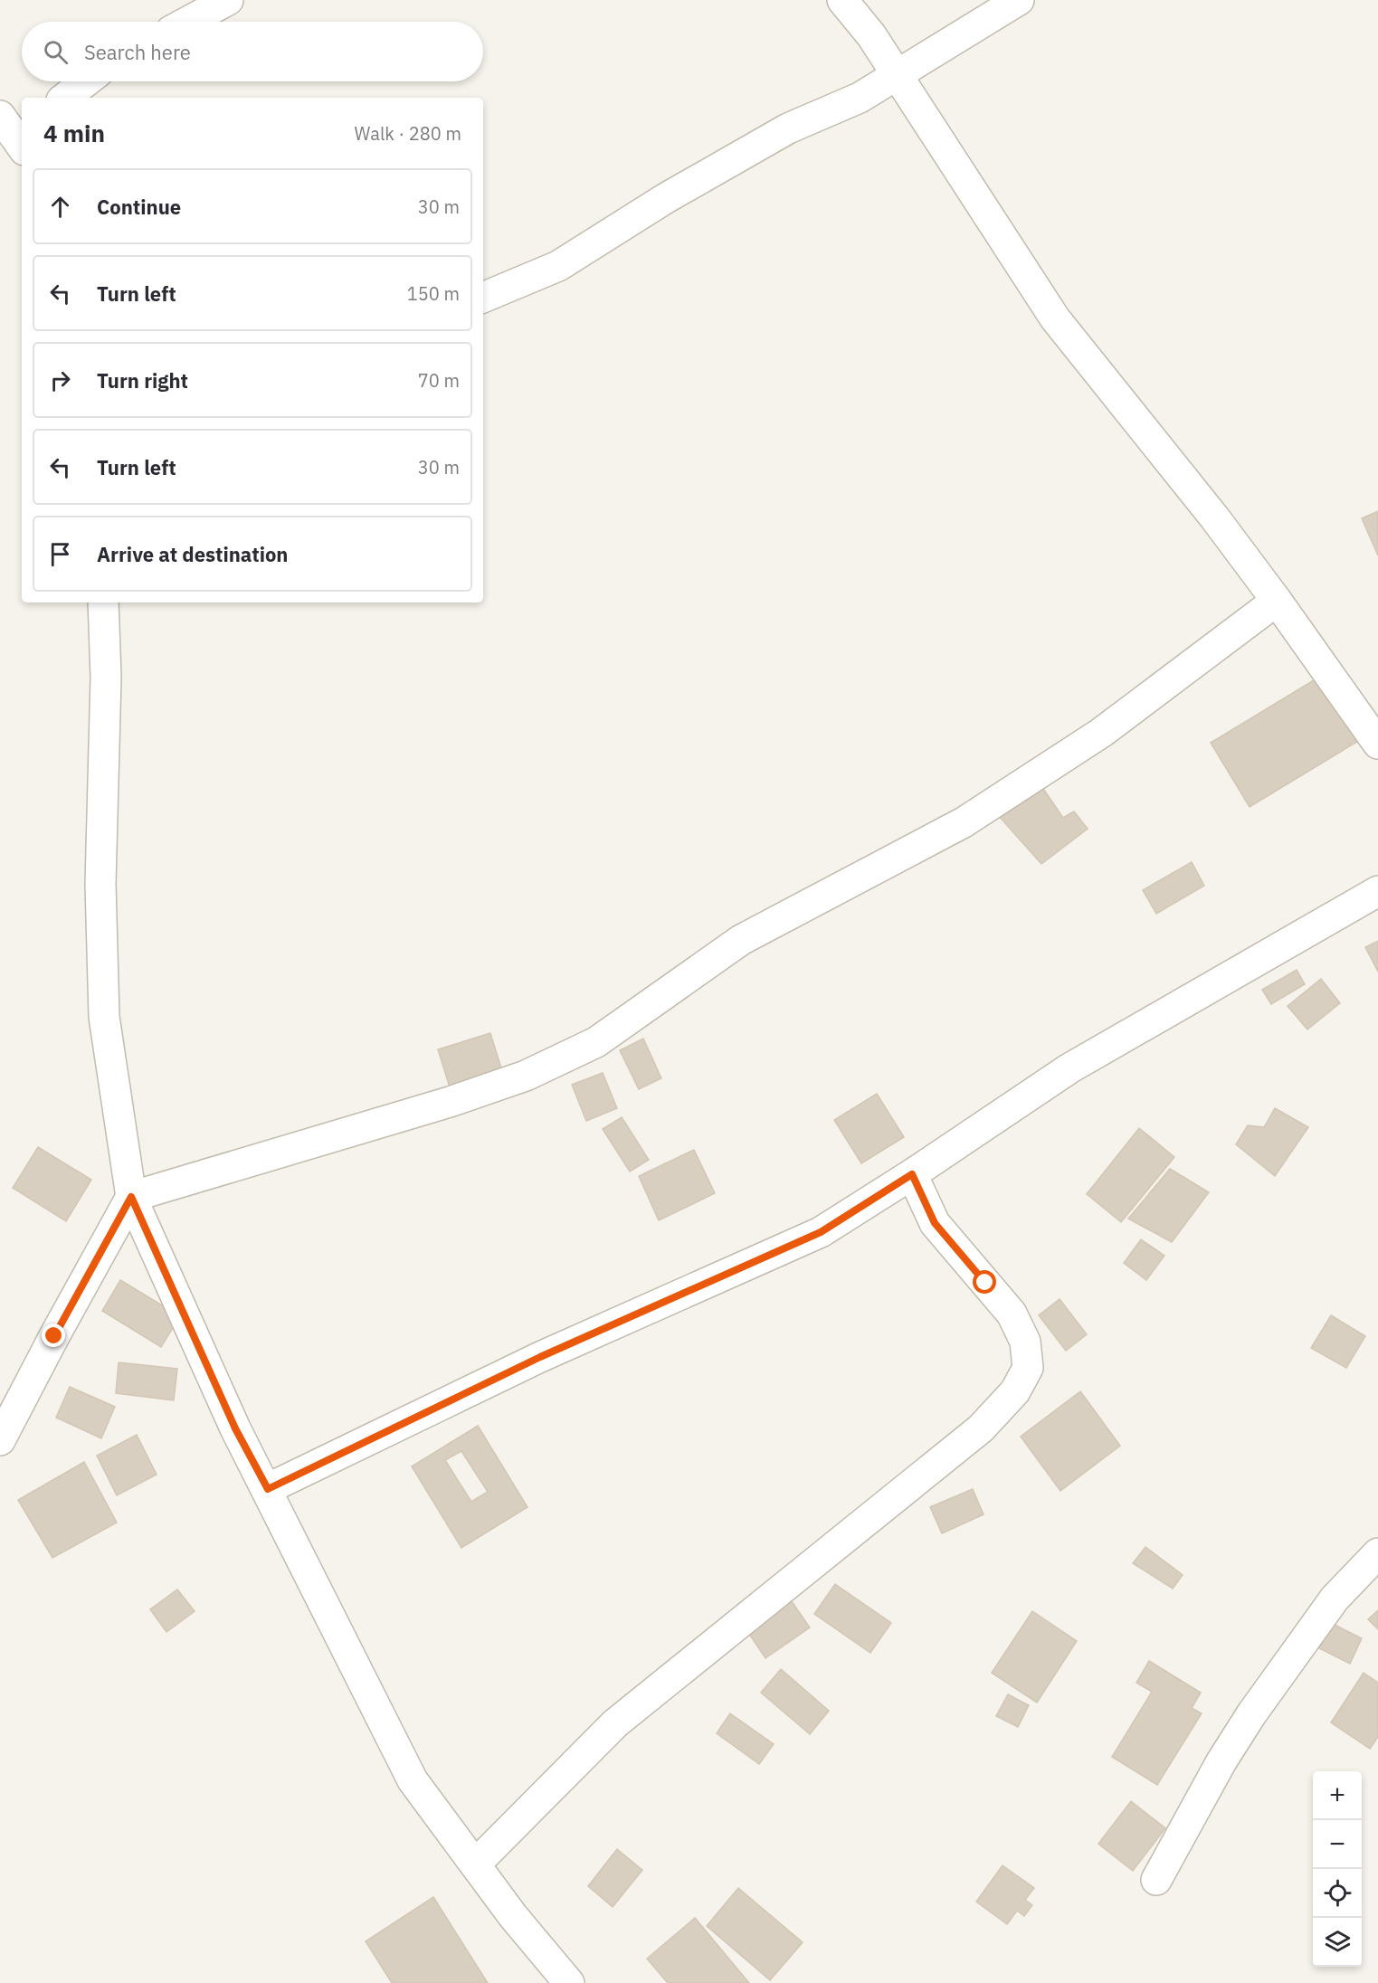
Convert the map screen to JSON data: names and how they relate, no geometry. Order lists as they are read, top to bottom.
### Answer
{
  "page": {
    "search": "Search here",
    "heading": ["4 min", "Walk · 280 m"],
    "list": [
      ["Continue", "30 m"],
      ["Turn left", "150 m"],
      ["Turn right", "70 m"],
      ["Turn left", "30 m"],
      "Arrive at destination"
    ],
    "map_buttons": ["+", "−"]
  }
}
